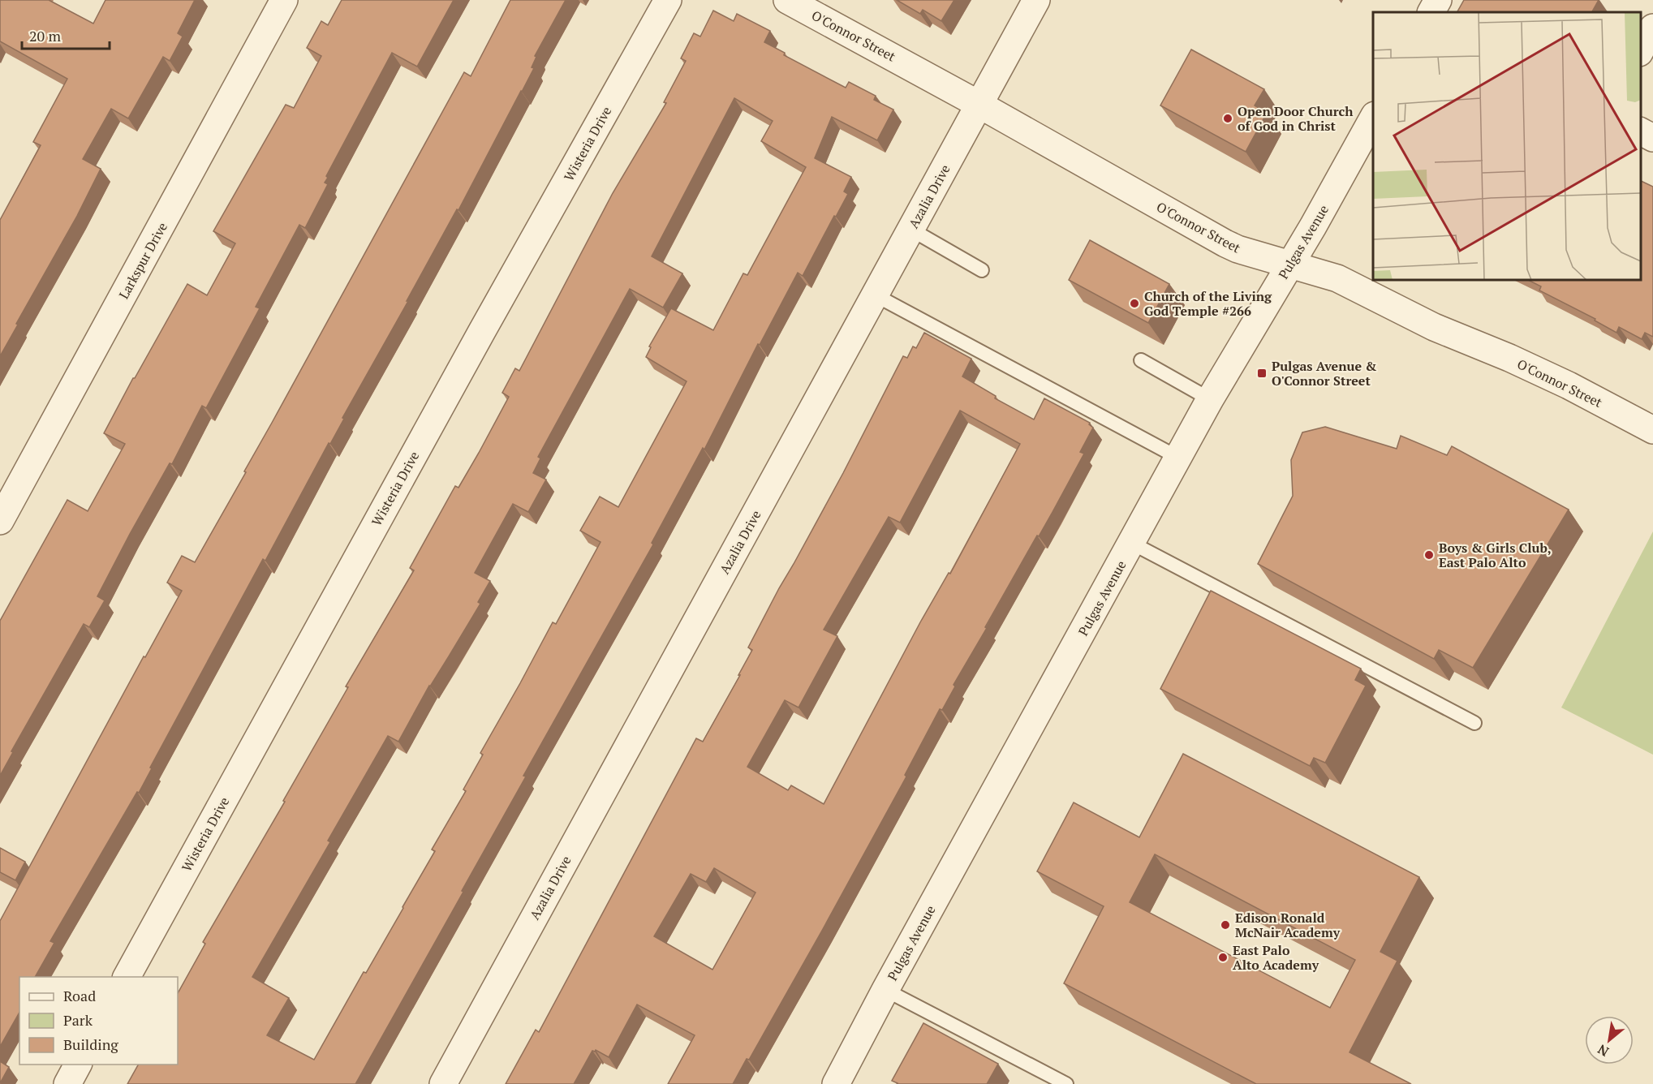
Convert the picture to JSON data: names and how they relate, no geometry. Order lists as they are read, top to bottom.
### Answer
{
  "streets": {
    "street": [
      "O'Connor Street",
      "Wisteria Drive",
      "Azalia Drive",
      "Pulgas Avenue",
      "Larkspur Drive"
    ]
  },
  "crossings": [
    ["O'Connor Street", "Azalia Drive"],
    ["O'Connor Street", "Pulgas Avenue"]
  ],
  "places": {
    "other": [
      "Open Door Church of God in Christ",
      "Church of the Living God Temple #266",
      "Boys & Girls Club, East Palo Alto",
      "Edison Ronald McNair Academy",
      "East Palo Alto Academy"
    ],
    "transit": ["Pulgas Avenue & O'Connor Street"]
  },
  "legend": ["Road", "Park", "Building"],
  "scale_bar": "20 m",
  "north": "bottom left"
}
